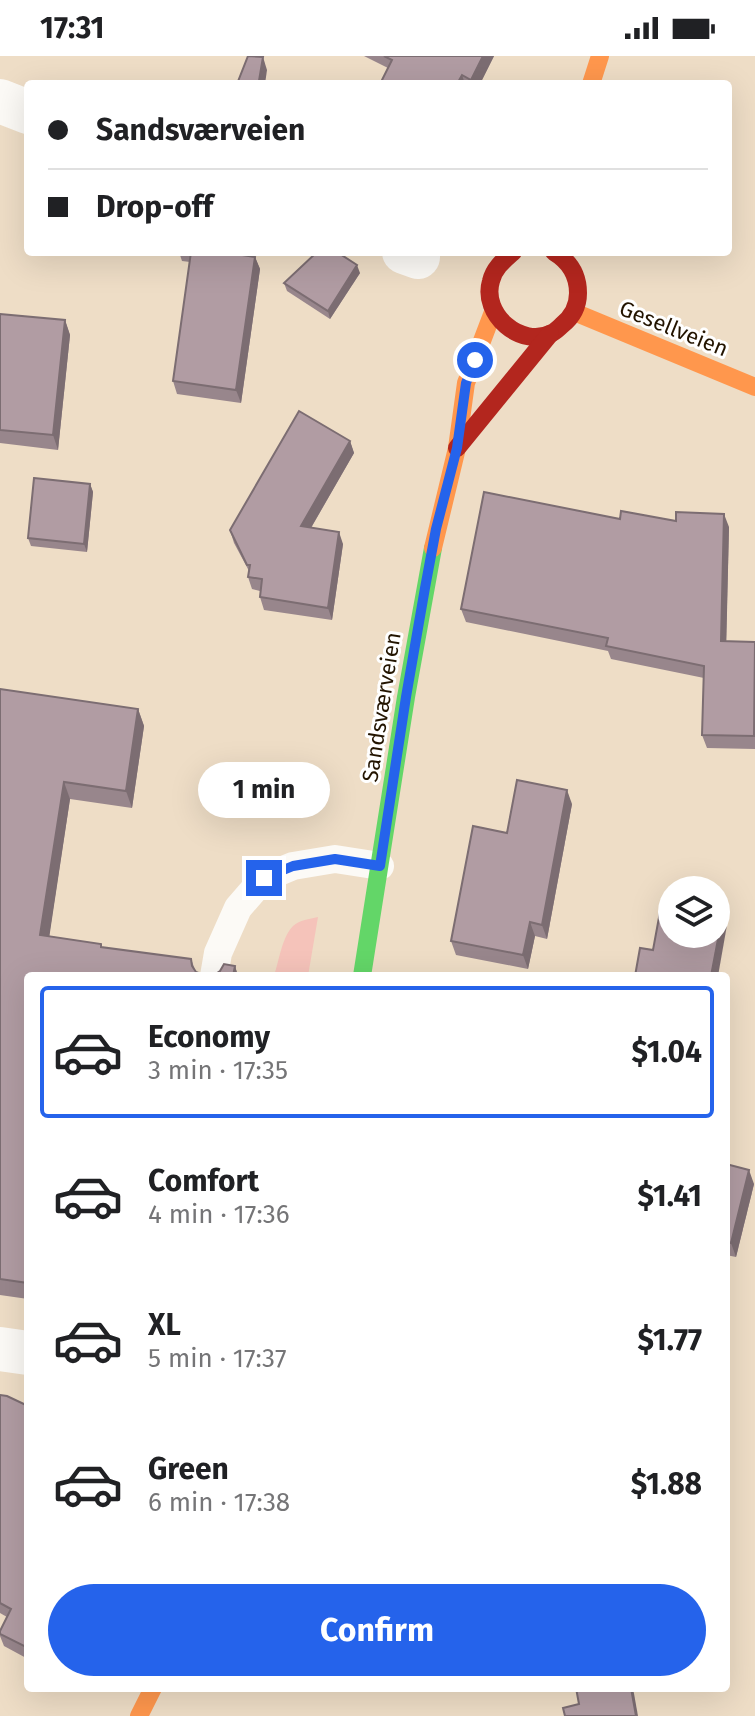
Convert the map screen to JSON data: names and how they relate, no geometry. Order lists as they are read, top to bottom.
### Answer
{
  "streets": {
    "street": ["Gesellveien", "Sandsværveien"]
  },
  "crossings": [
    ["Gesellveien", "Sandsværveien"]
  ],
  "page": {
    "status": "17:31",
    "banner": ["Sandsværveien", "Drop-off"],
    "bubble": "1 min",
    "list": [
      {
        "name": "Economy",
        "note": "3 min · 17:35",
        "value": "$1.04"
      },
      {
        "name": "Comfort",
        "note": "4 min · 17:36",
        "value": "$1.41"
      },
      {
        "name": "XL",
        "note": "5 min · 17:37",
        "value": "$1.77"
      },
      {
        "name": "Green",
        "note": "6 min · 17:38",
        "value": "$1.88"
      }
    ],
    "buttons": "Confirm"
  }
}
